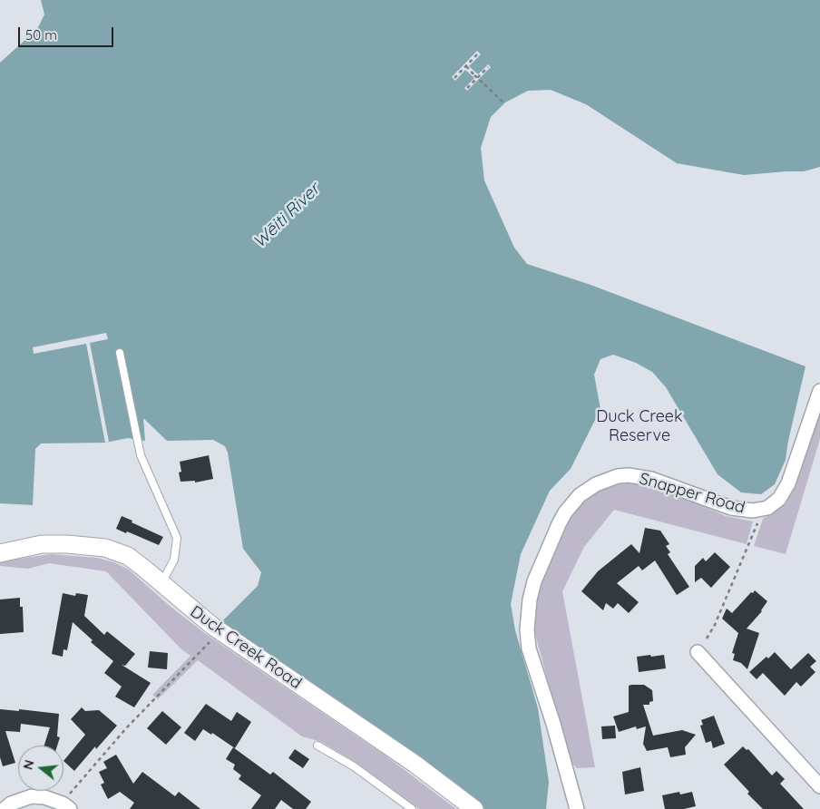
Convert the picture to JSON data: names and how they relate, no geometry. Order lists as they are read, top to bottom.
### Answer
{
  "streets": {
    "street": ["Snapper Road", "Duck Creek Road"]
  },
  "water": ["Wēiti River"],
  "parks": ["Duck Creek Reserve"],
  "scale_bar": "50 m",
  "north": "left"
}
